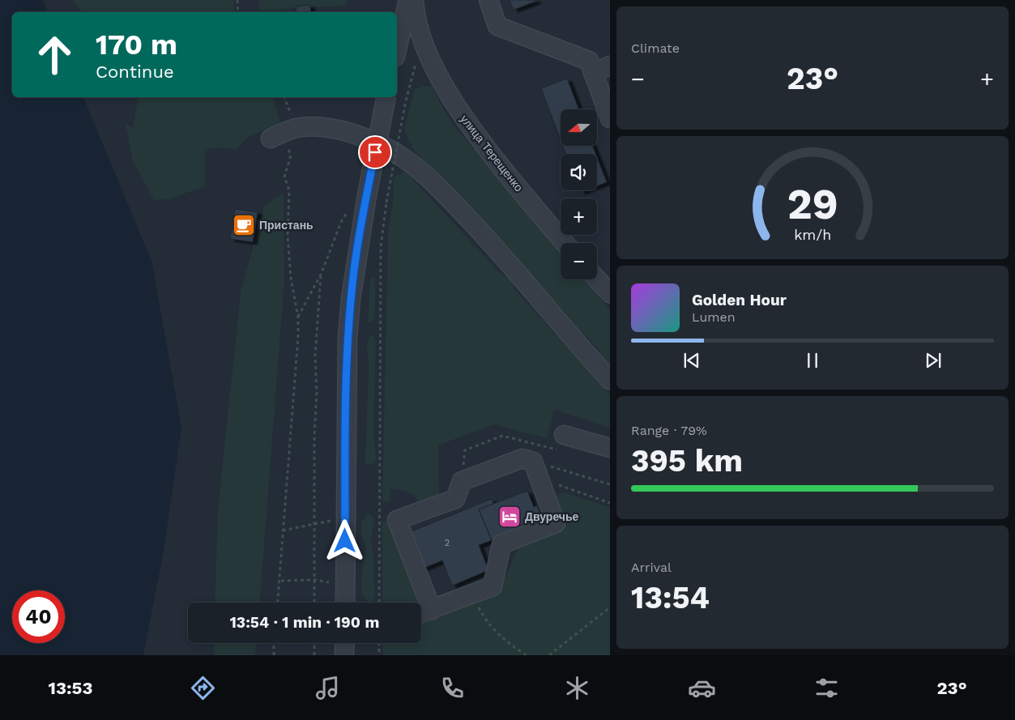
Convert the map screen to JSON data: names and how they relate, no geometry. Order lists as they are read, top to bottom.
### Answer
{
  "streets": {
    "street": ["улица Терещенко"]
  },
  "places": {
    "cafe": ["Пристань"],
    "hotel": ["Двуречье"]
  },
  "house_numbers": ["2"],
  "north": "left",
  "page": {
    "tile": [
      "Climate",
      ["Range · 79%", "395 km"],
      ["Arrival", "13:54"]
    ],
    "turn": ["170 m", "Continue"],
    "heat": ["−", "23°", "+"],
    "map_buttons": ["+", "−"],
    "song": ["Golden Hour", "Lumen"],
    "limit": "40",
    "trip": "13:54 · 1 min · 190 m",
    "tabs": ["13:53", "23°"],
    "gauge": ["29", "km/h"]
  }
}
